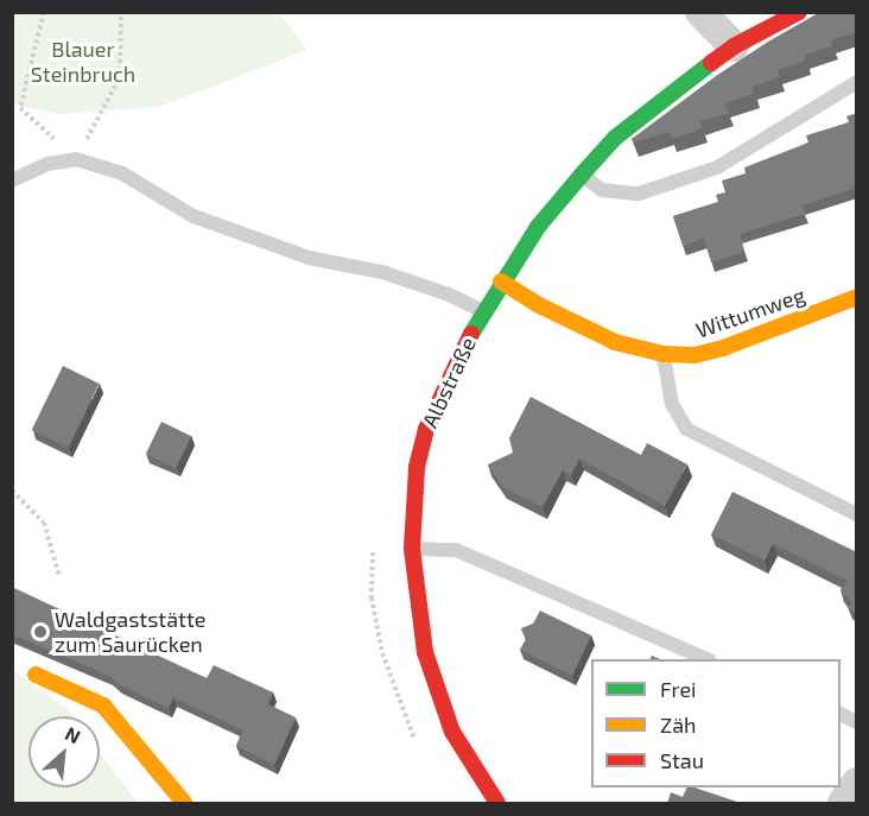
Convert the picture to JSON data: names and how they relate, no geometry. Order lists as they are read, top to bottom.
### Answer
{
  "streets": {
    "street": ["Wittumweg", "Albstraße"]
  },
  "crossings": [
    ["Wittumweg", "Albstraße"]
  ],
  "parks": ["Blauer Steinbruch"],
  "places": ["Waldgaststätte zum Saurücken"],
  "legend": ["Frei", "Zäh", "Stau"],
  "north": "top right"
}
